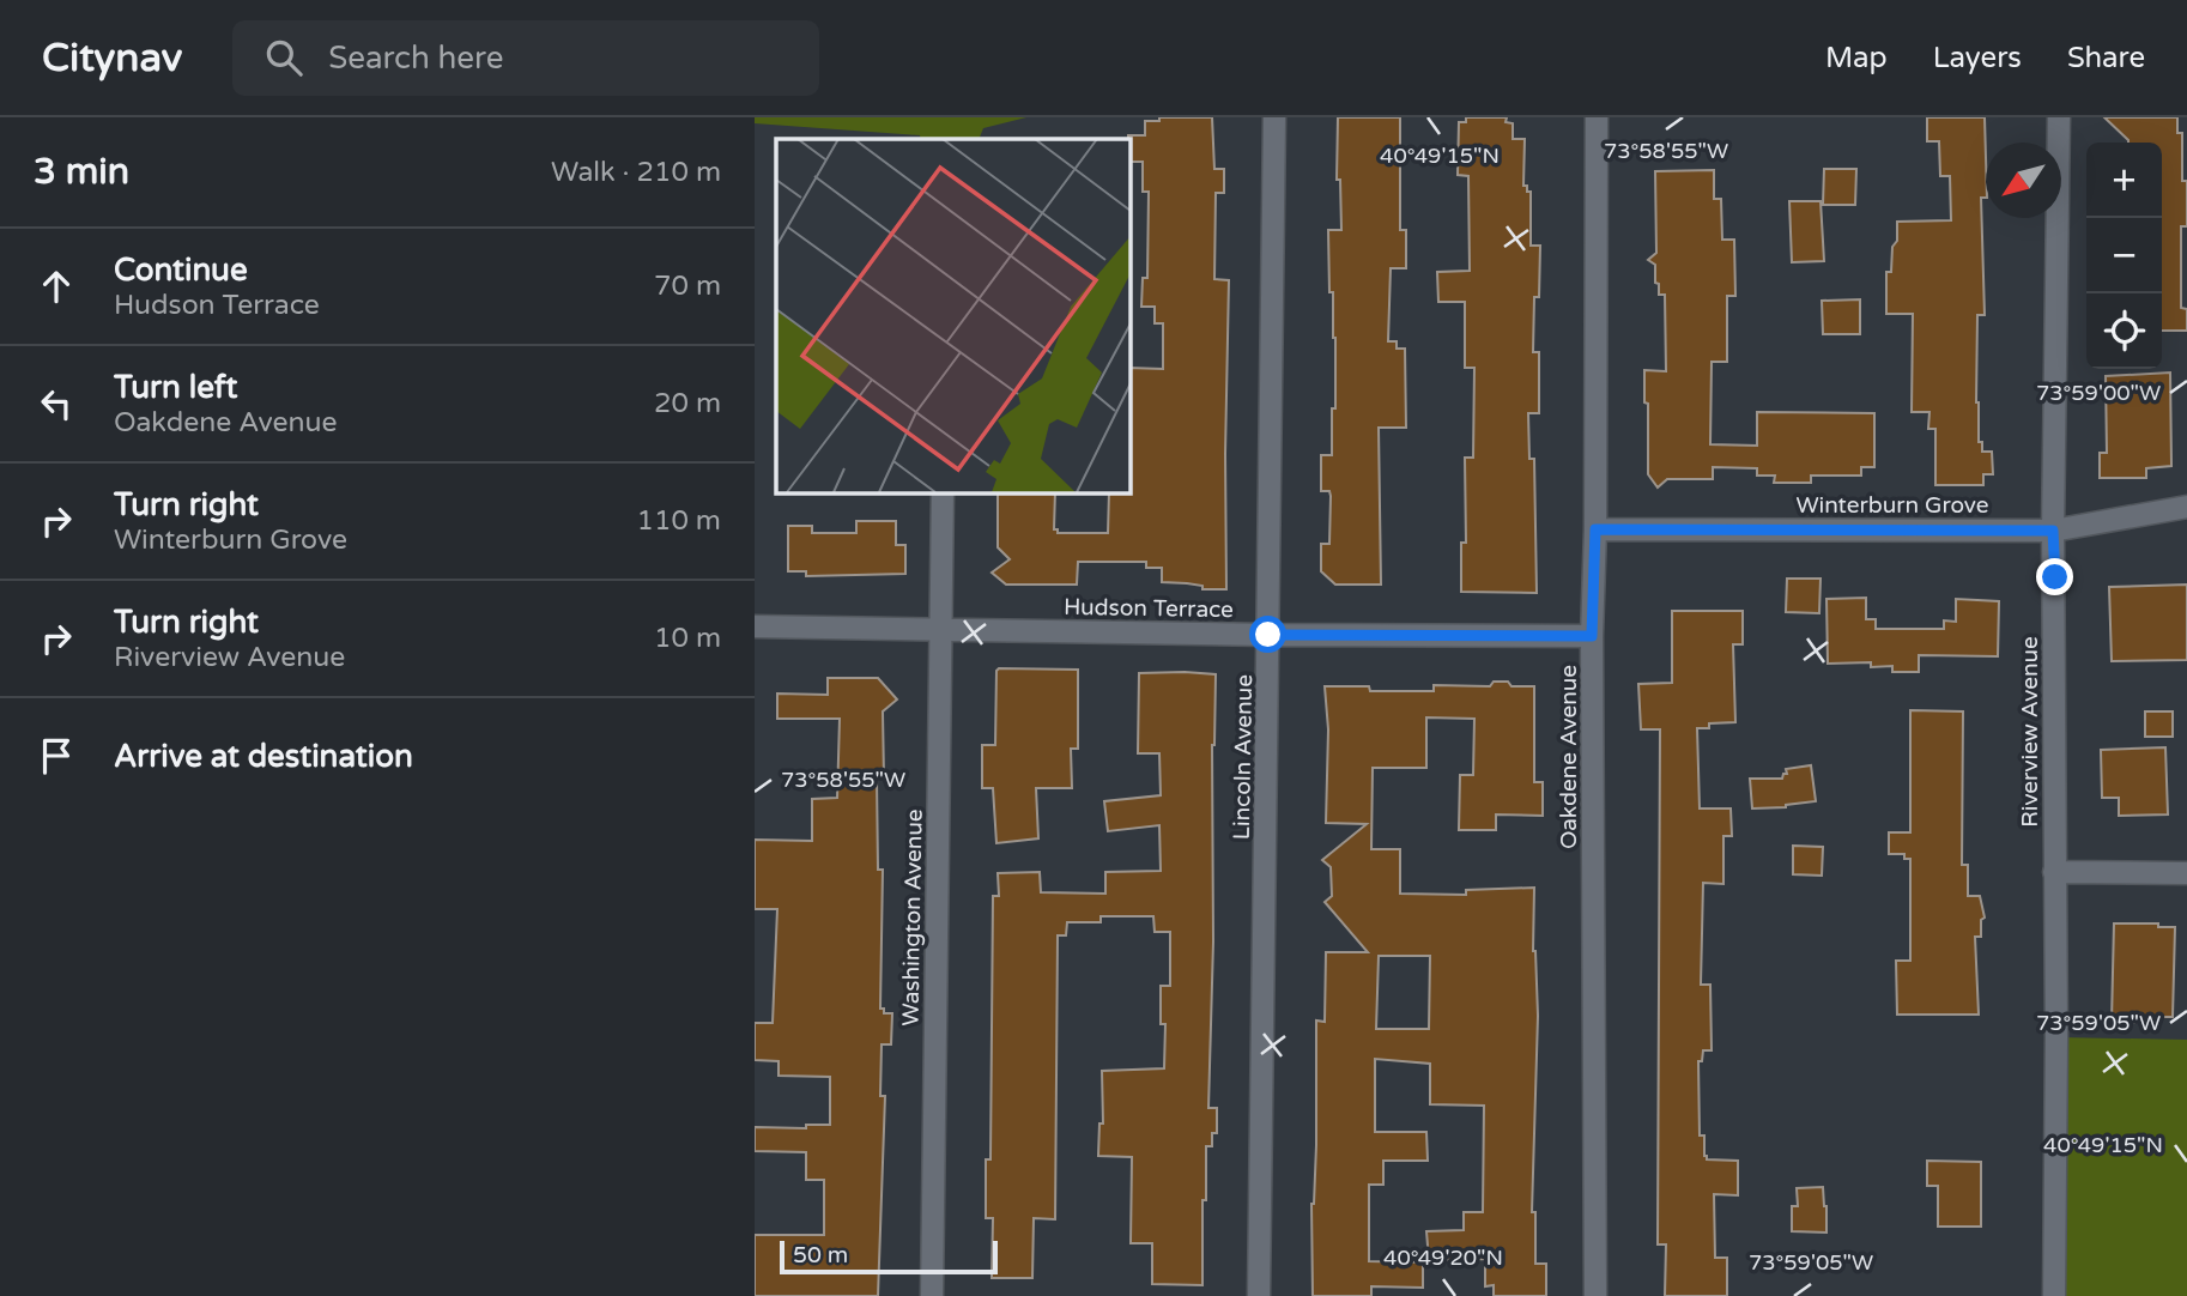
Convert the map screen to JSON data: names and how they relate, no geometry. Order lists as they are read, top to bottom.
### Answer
{
  "streets": {
    "street": [
      "Winterburn Grove",
      "Hudson Terrace",
      "Riverview Avenue",
      "Lincoln Avenue",
      "Oakdene Avenue",
      "Washington Avenue"
    ]
  },
  "crossings": [
    ["Winterburn Grove", "Riverview Avenue"],
    ["Winterburn Grove", "Oakdene Avenue"],
    ["Hudson Terrace", "Lincoln Avenue"],
    ["Hudson Terrace", "Oakdene Avenue"],
    ["Hudson Terrace", "Washington Avenue"]
  ],
  "scale_bar": "50 m",
  "north": "bottom left",
  "page": {
    "header": "Citynav",
    "search": "Search here",
    "nav": ["Map", "Layers", "Share"],
    "heading": ["3 min", "Walk · 210 m"],
    "map_buttons": ["+", "−"],
    "list": [
      ["Continue", "Hudson Terrace", "70 m"],
      ["Turn left", "Oakdene Avenue", "20 m"],
      ["Turn right", "Winterburn Grove", "110 m"],
      ["Turn right", "Riverview Avenue", "10 m"],
      "Arrive at destination"
    ],
    "scale": "50 m"
  },
  "coordinates": [
    "73°58'55\"W",
    "40°49'15\"N",
    "73°59'00\"W",
    "73°59'05\"W",
    "40°49'20\"N"
  ]
}
